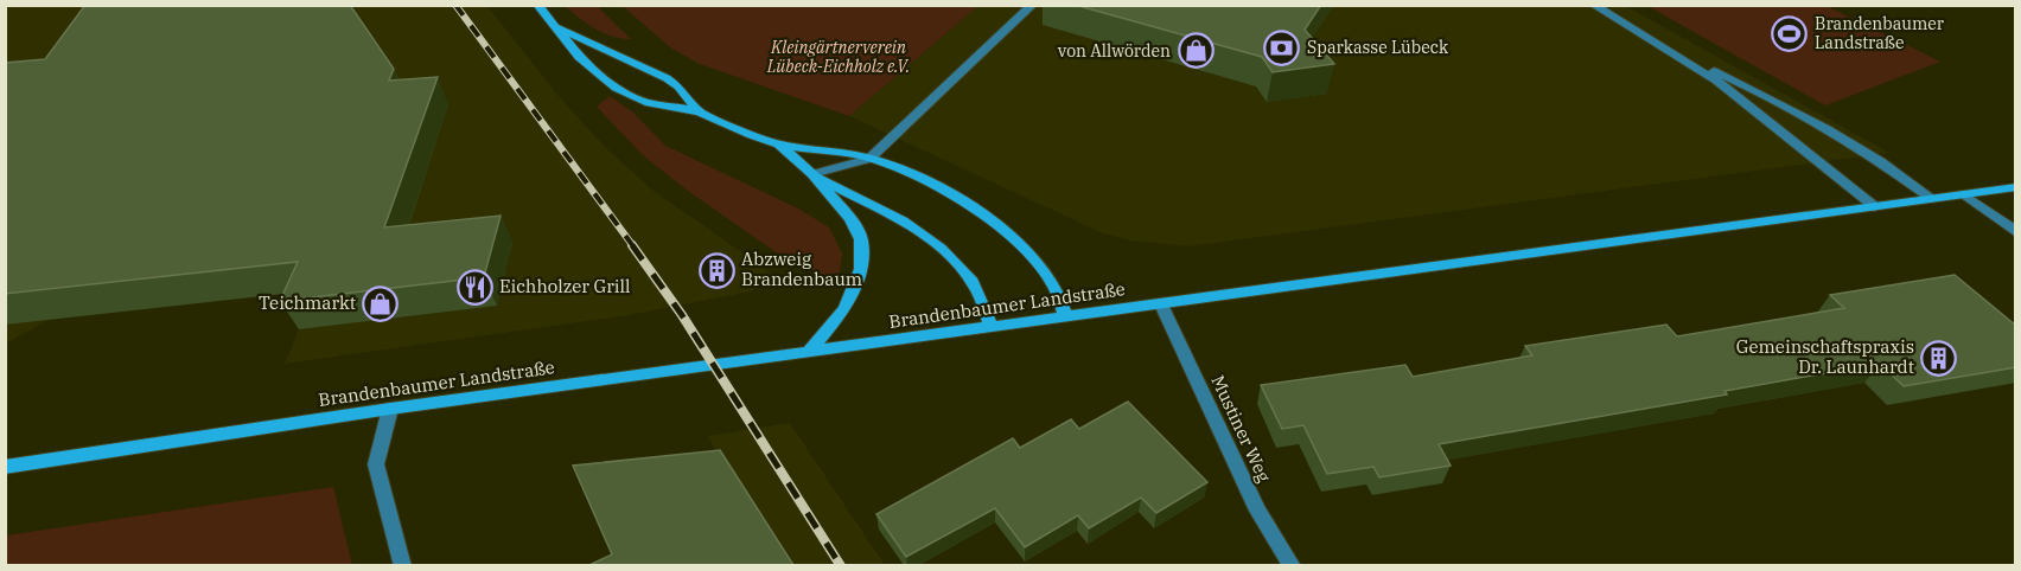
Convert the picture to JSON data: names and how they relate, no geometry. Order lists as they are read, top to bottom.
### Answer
{
  "streets": {
    "main road": ["Brandenbaumer Landstraße"],
    "street": ["Mustiner Weg"]
  },
  "crossings": [
    ["Brandenbaumer Landstraße", "Mustiner Weg"]
  ],
  "parks": ["Kleingärtnerverein Lübeck-Eichholz e.V."],
  "places": {
    "sports": ["Brandenbaumer Landstraße"],
    "bank": ["Sparkasse Lübeck"],
    "shop": ["von Allwörden", "Teichmarkt"],
    "building": ["Abzweig Brandenbaum", "Gemeinschaftspraxis Dr. Launhardt"],
    "restaurant": ["Eichholzer Grill"]
  }
}
